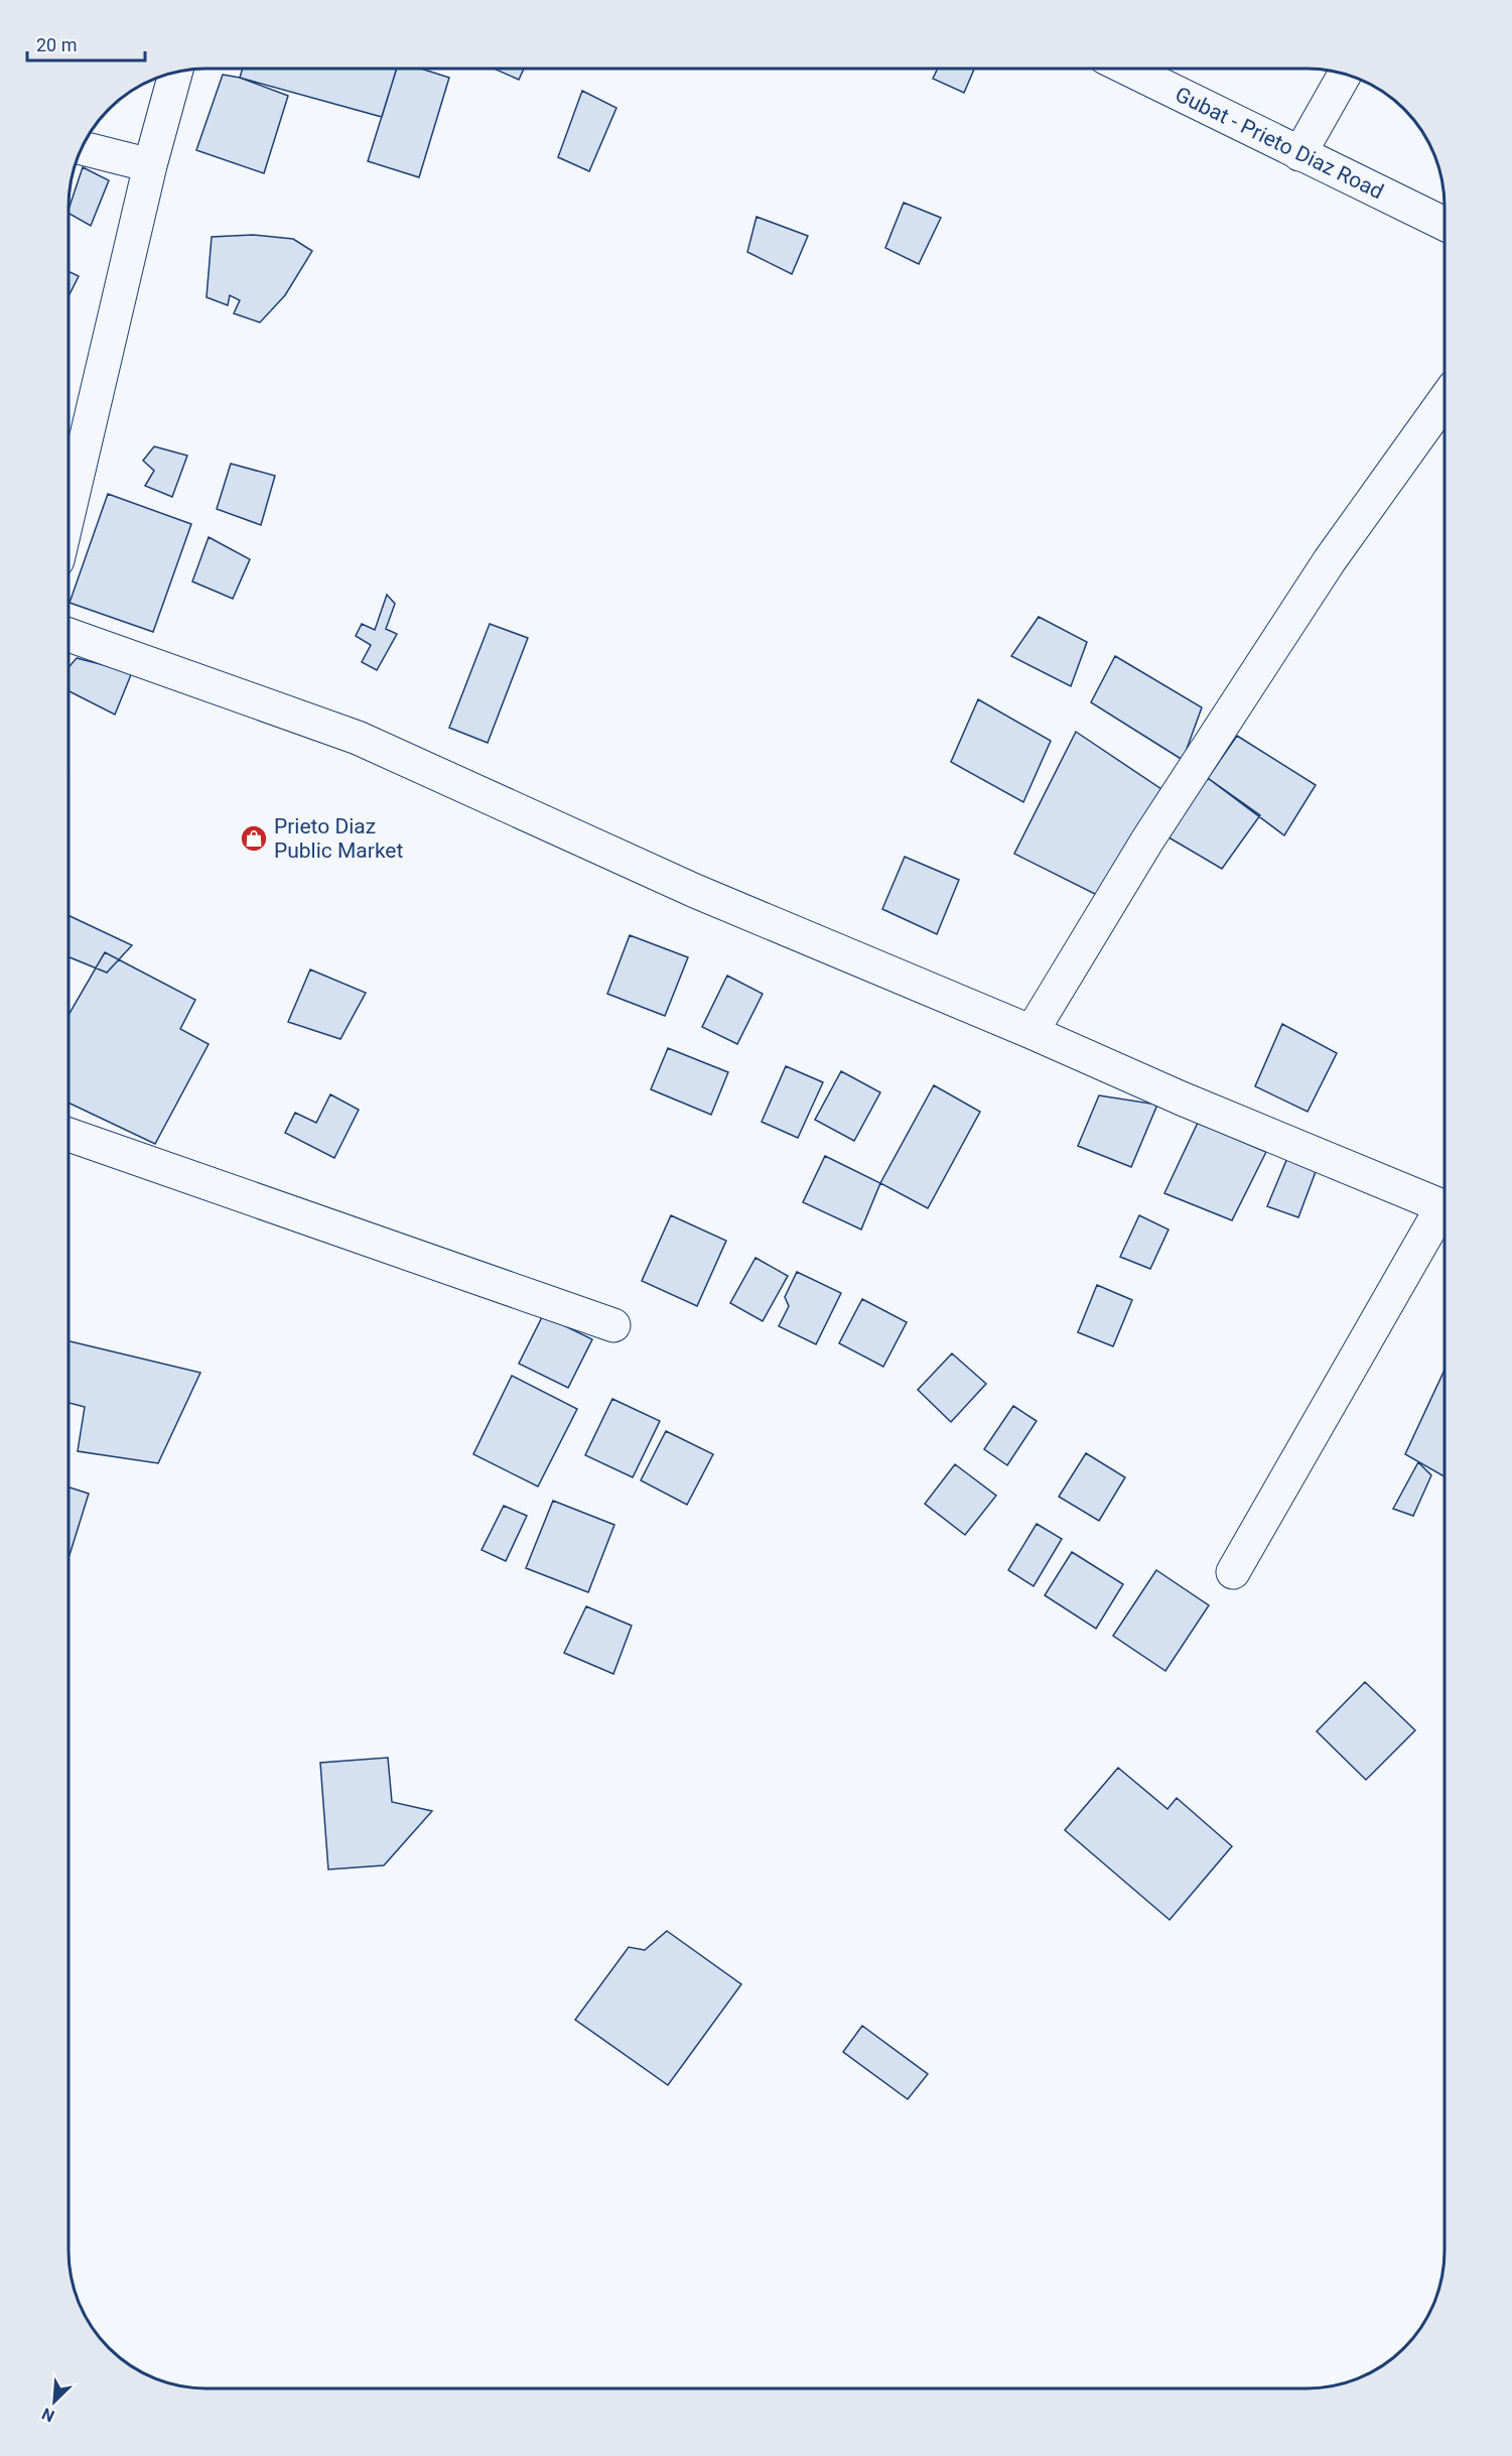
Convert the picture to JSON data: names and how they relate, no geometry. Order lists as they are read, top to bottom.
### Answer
{
  "streets": {
    "street": ["Gubat - Prieto Diaz Road"]
  },
  "places": {
    "shop": ["Prieto Diaz Public Market"]
  },
  "scale_bar": "20 m",
  "north": "bottom left"
}
